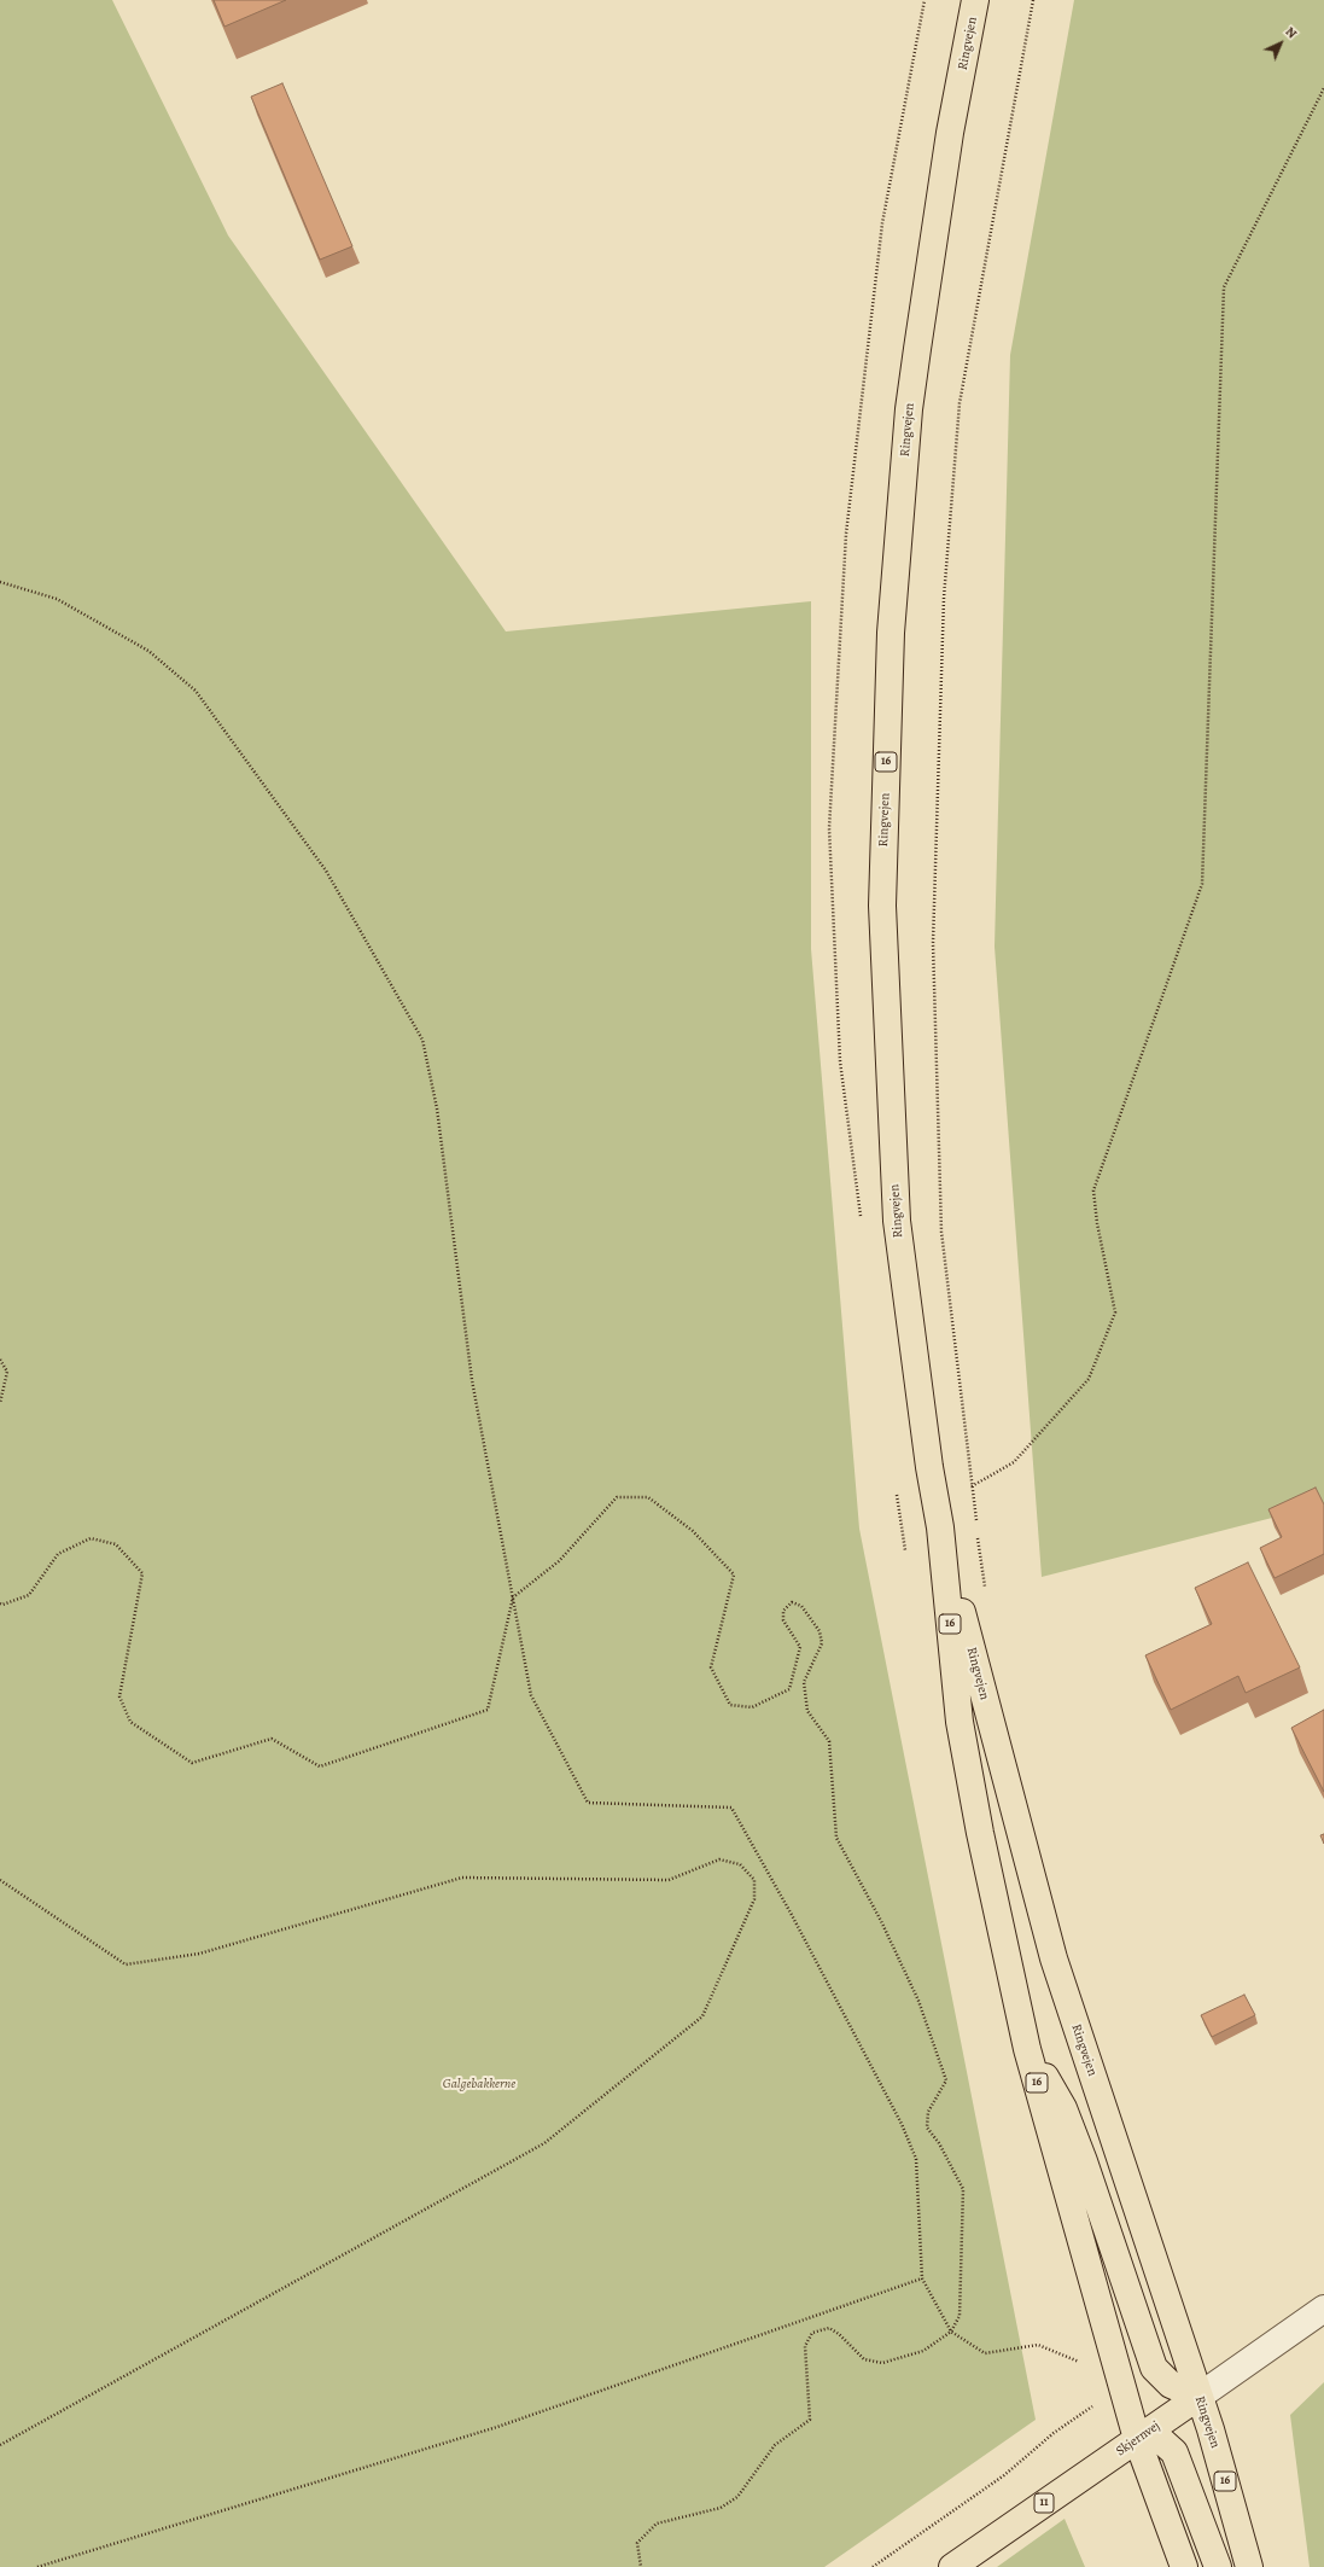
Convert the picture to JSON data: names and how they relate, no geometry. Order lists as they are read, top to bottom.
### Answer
{
  "streets": {
    "main road": [
      "Ringvejen",
      "16",
      "Skjernvej",
      "11"
    ]
  },
  "crossings": [
    ["Ringvejen", "Skjernvej"]
  ],
  "parks": ["Galgebakkerne"],
  "north": "top right"
}
